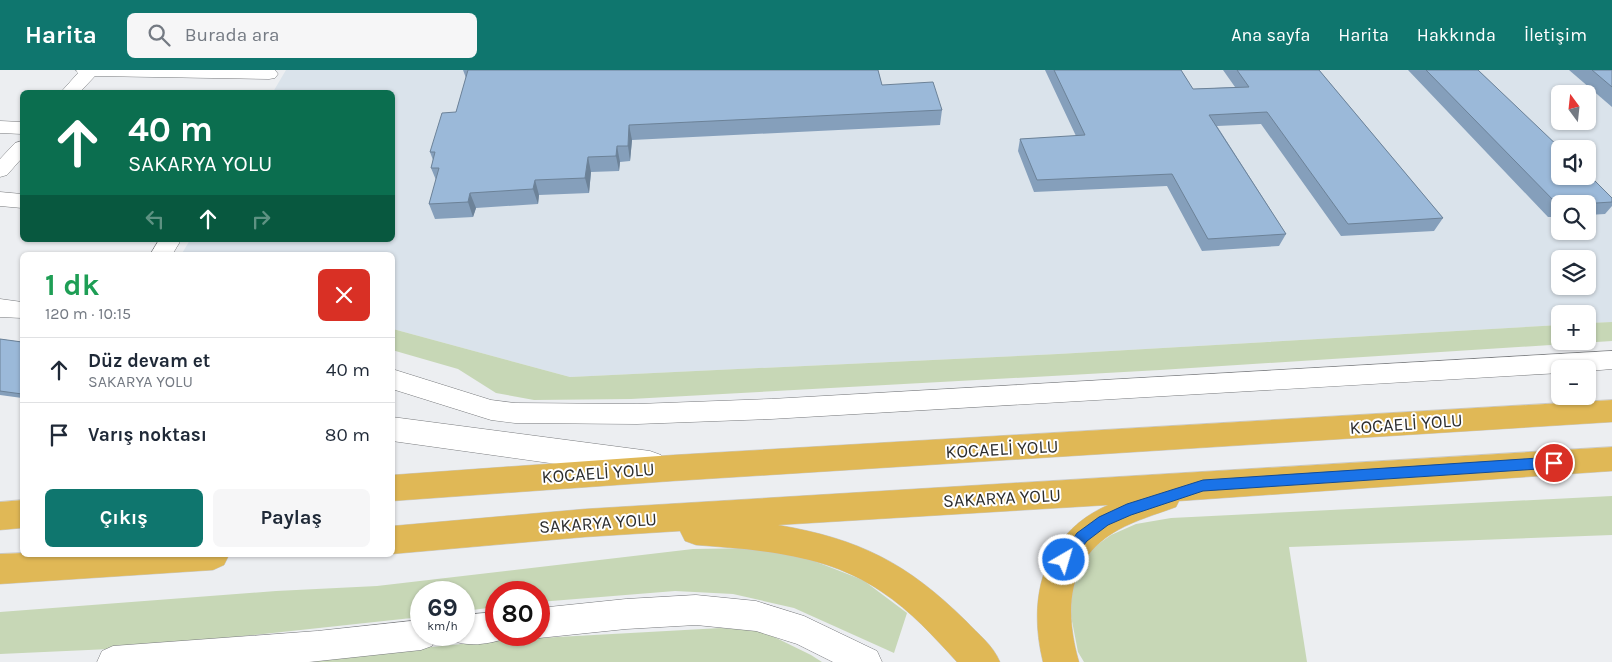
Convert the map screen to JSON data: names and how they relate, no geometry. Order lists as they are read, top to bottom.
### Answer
{
  "streets": {
    "highway": ["KOCAELİ YOLU", "SAKARYA YOLU"]
  },
  "north": "top",
  "page": {
    "header": "Harita",
    "search": "Burada ara",
    "nav": [
      "Ana sayfa",
      "Harita",
      "Hakkında",
      "İletişim"
    ],
    "map_buttons": ["+", "−"],
    "turn": ["40 m", "SAKARYA YOLU"],
    "heading": ["1 dk", "120 m · 10:15"],
    "list": [
      {
        "name": "Düz devam et",
        "note": "SAKARYA YOLU",
        "value": "40 m"
      },
      {
        "name": "Varış noktası",
        "value": "80 m"
      }
    ],
    "buttons": ["Çıkış", "Paylaş"],
    "speed": "69 km/h",
    "limit": "80"
  }
}
